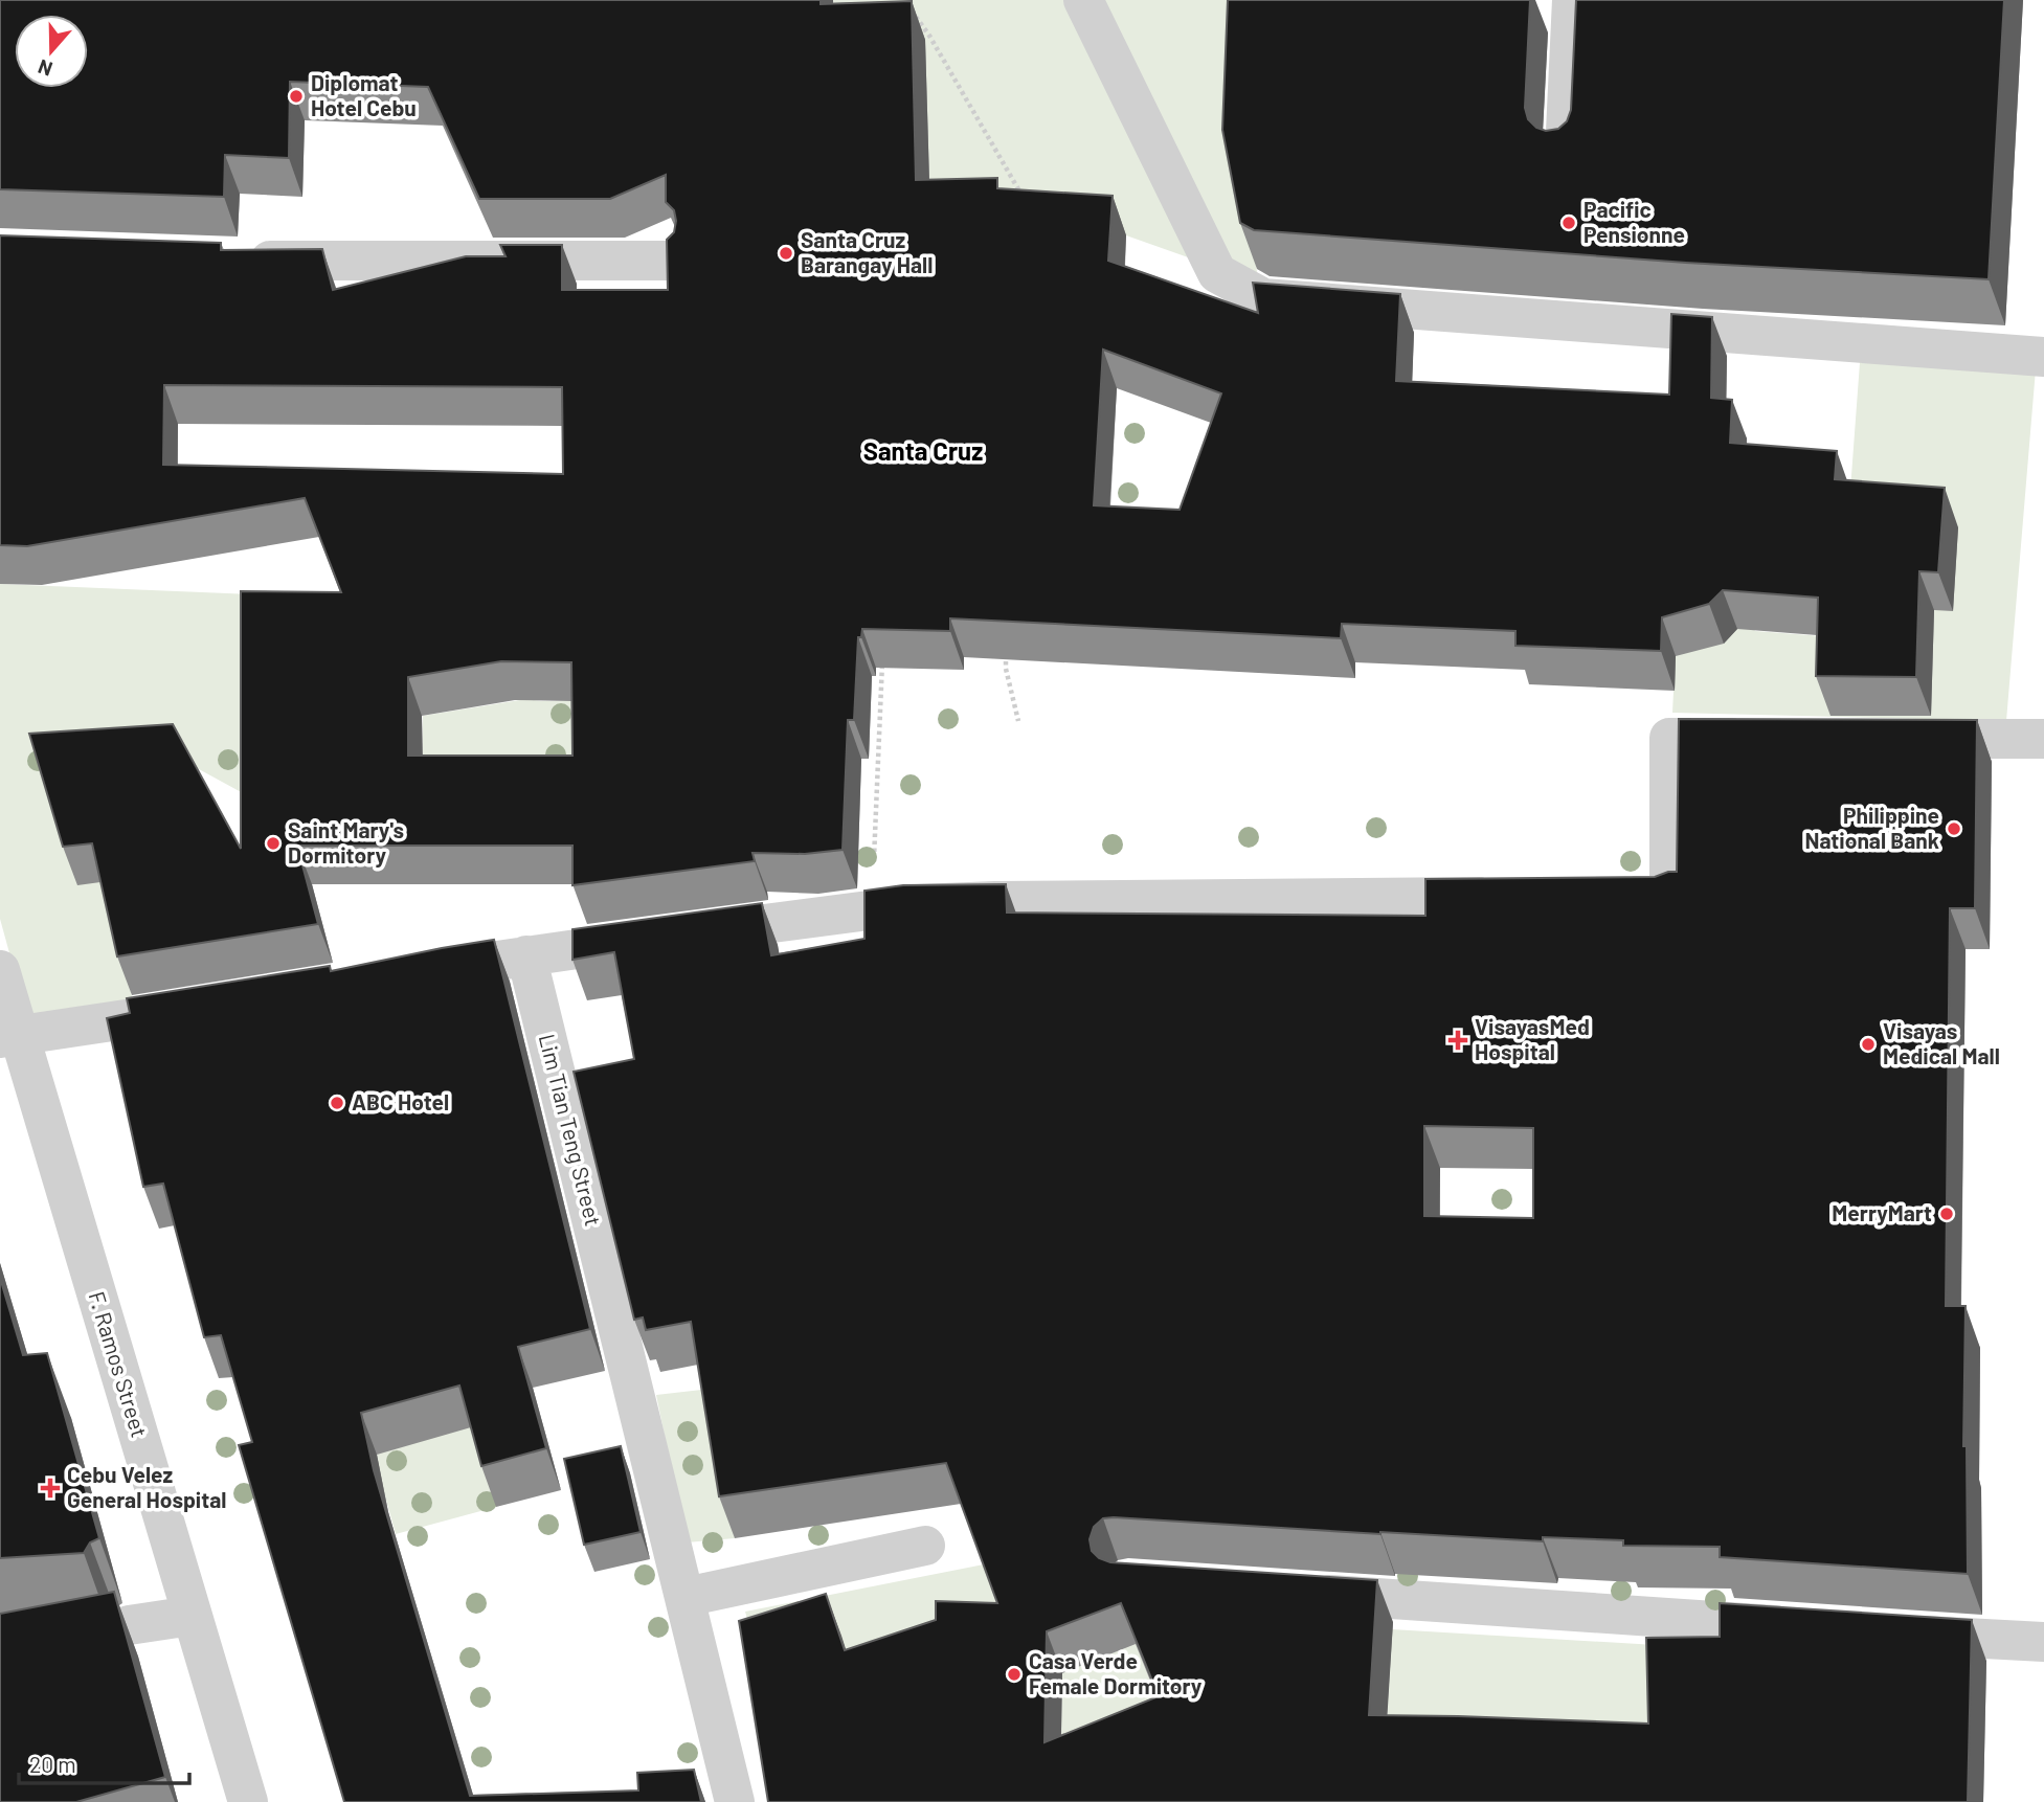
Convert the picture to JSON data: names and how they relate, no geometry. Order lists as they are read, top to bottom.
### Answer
{
  "streets": {
    "street": ["Lim Tian Teng Street", "F. Ramos Street"]
  },
  "districts": ["Santa Cruz"],
  "places": {
    "other": [
      "Diplomat Hotel Cebu",
      "Pacific Pensionne",
      "Santa Cruz Barangay Hall",
      "Philippine National Bank",
      "Saint Mary's Dormitory",
      "Visayas Medical Mall",
      "ABC Hotel",
      "MerryMart",
      "Casa Verde Female Dormitory"
    ],
    "health": ["VisayasMed Hospital", "Cebu Velez General Hospital"]
  },
  "scale_bar": "20 m",
  "north": "bottom"
}
